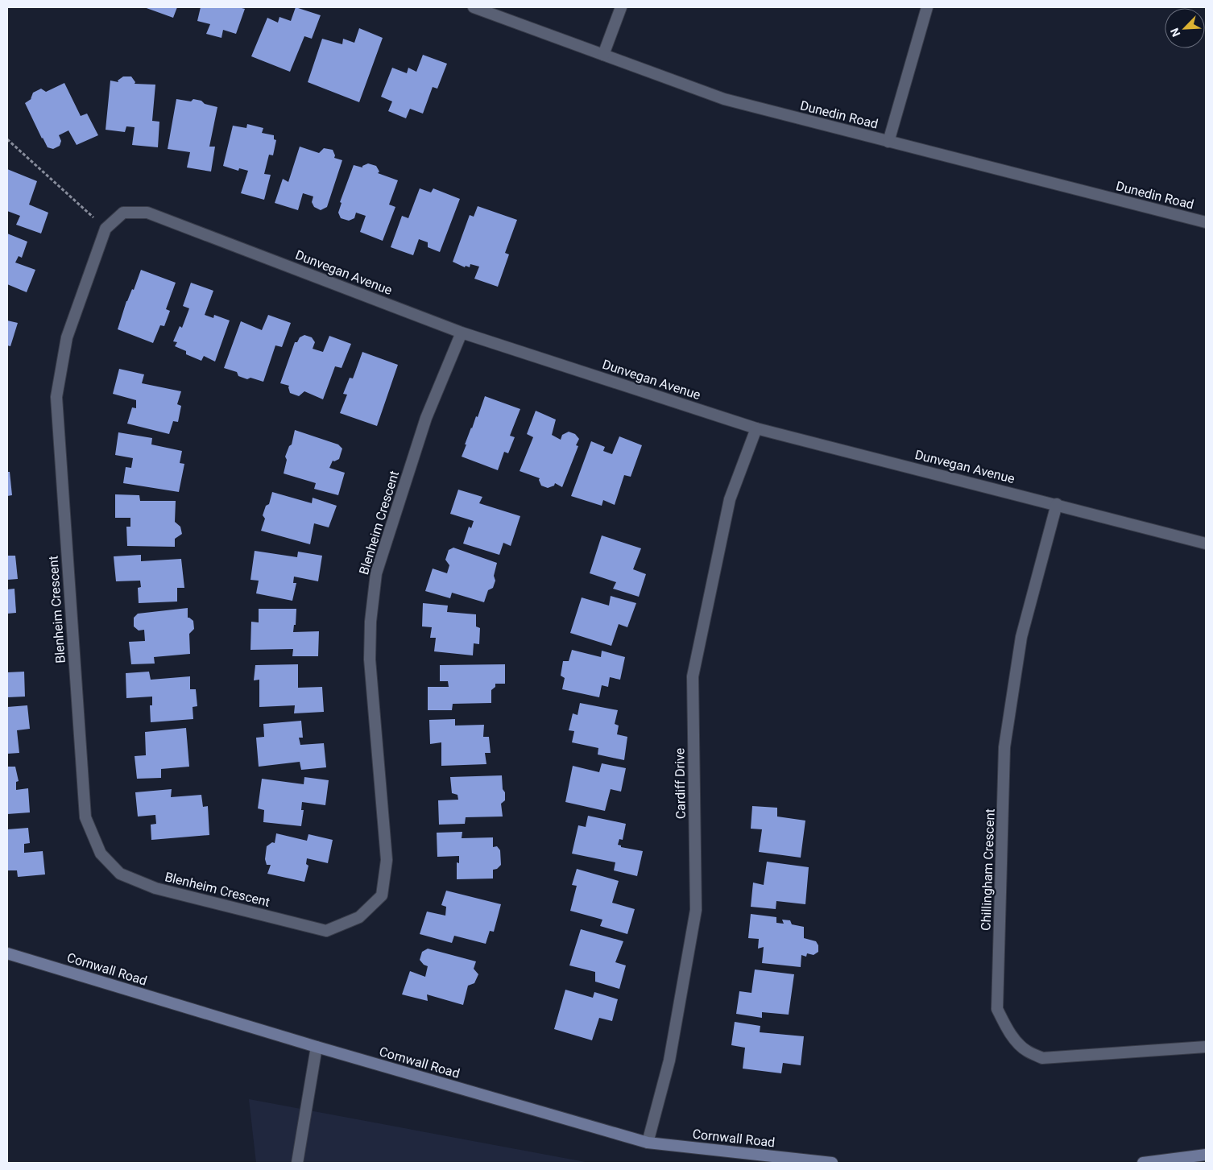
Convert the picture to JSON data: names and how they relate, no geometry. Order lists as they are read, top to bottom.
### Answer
{
  "streets": {
    "main road": ["Cornwall Road"],
    "street": [
      "Dunedin Road",
      "Dunvegan Avenue",
      "Blenheim Crescent",
      "Cardiff Drive",
      "Chillingham Crescent"
    ]
  },
  "crossings": [
    ["Dunvegan Avenue", "Blenheim Crescent"],
    ["Dunvegan Avenue", "Cardiff Drive"],
    ["Dunvegan Avenue", "Chillingham Crescent"],
    ["Cardiff Drive", "Cornwall Road"]
  ],
  "north": "bottom left"
}
